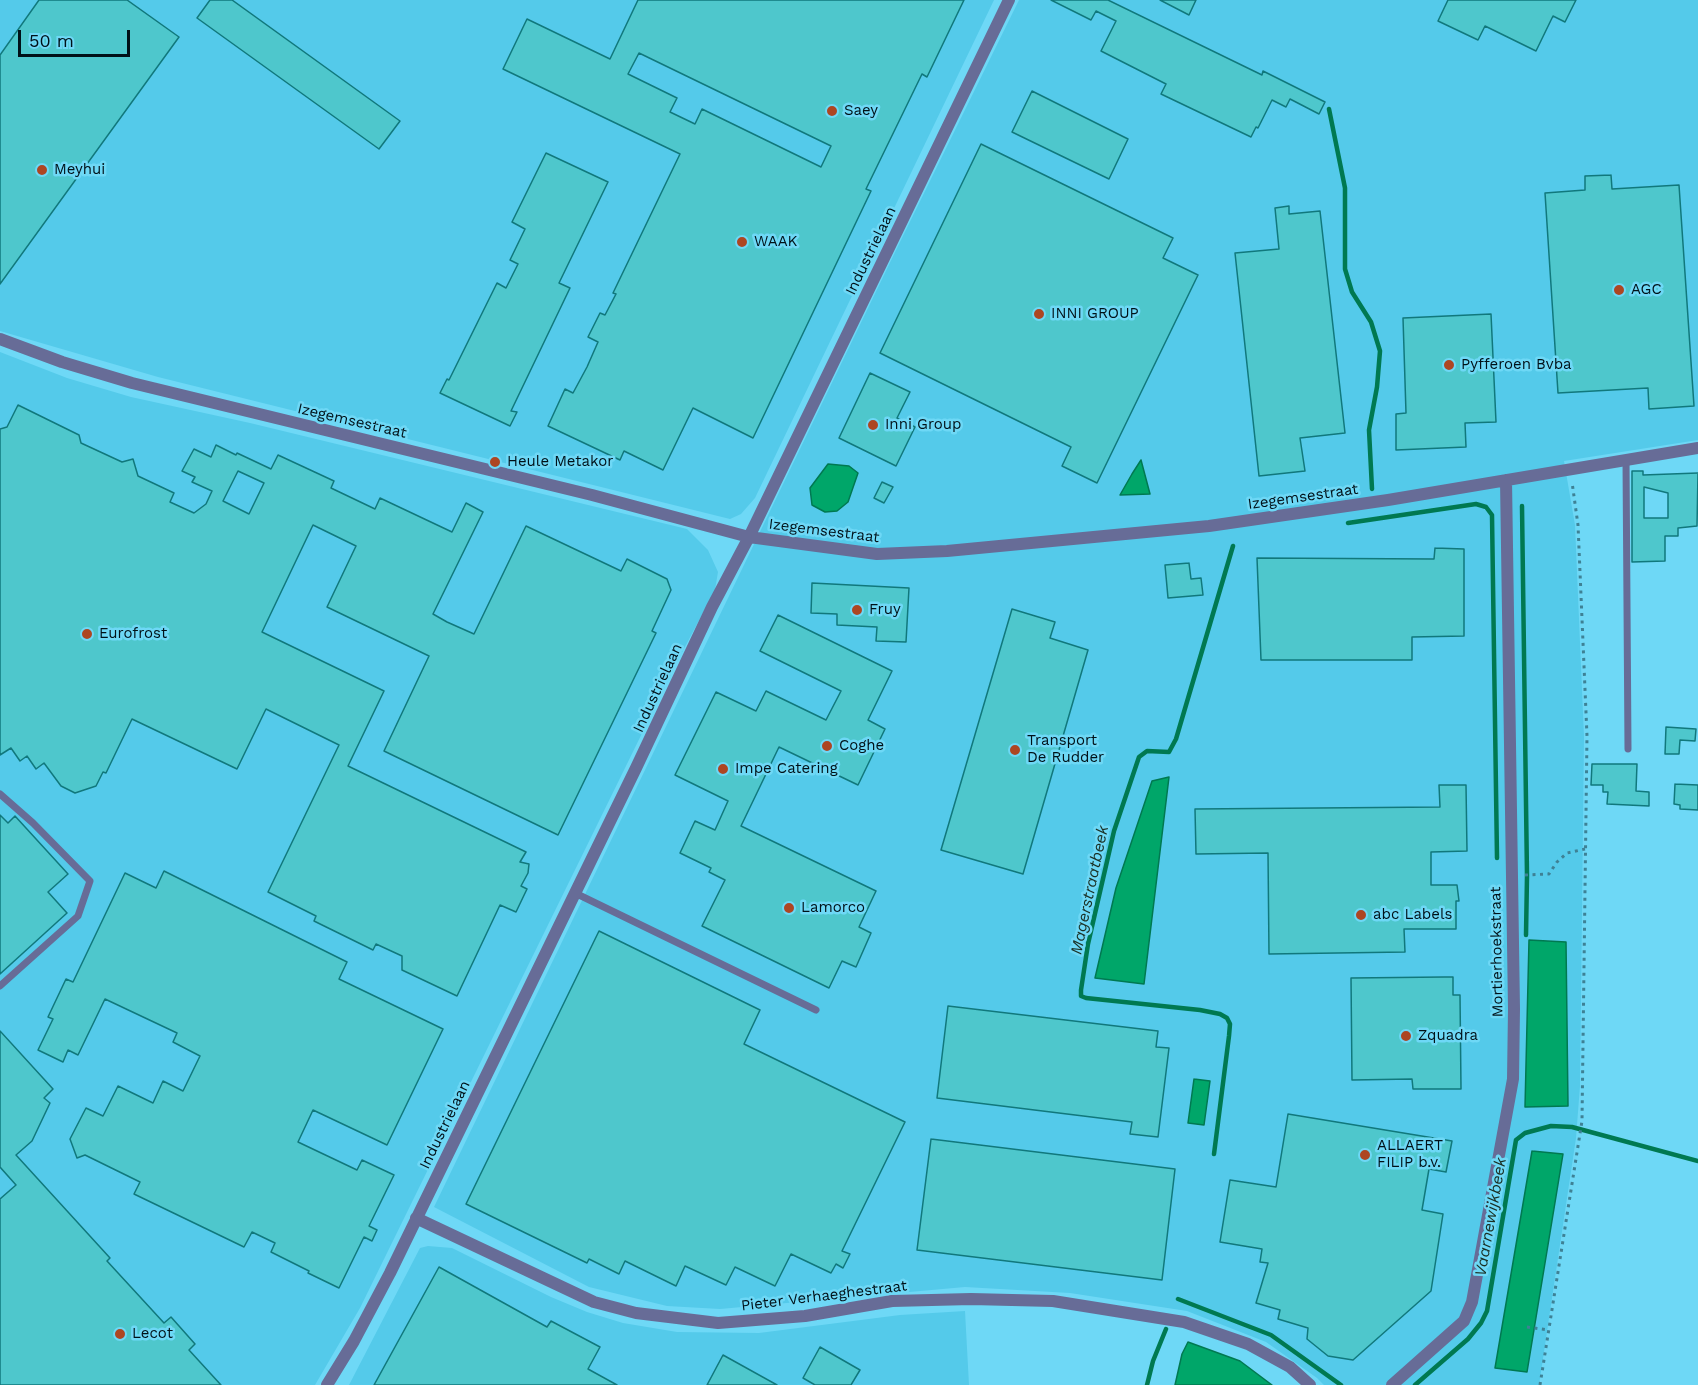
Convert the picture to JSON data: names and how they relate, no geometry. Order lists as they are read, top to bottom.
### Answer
{
  "streets": {
    "street": [
      "Industrielaan",
      "Izegemsestraat",
      "Mortierhoekstraat",
      "Pieter Verhaeghestraat"
    ]
  },
  "crossings": [
    ["Industrielaan", "Izegemsestraat"],
    ["Industrielaan", "Pieter Verhaeghestraat"],
    ["Izegemsestraat", "Mortierhoekstraat"]
  ],
  "water": ["Magerstraatbeek", "Vaarnewijkbeek"],
  "places": [
    "Saey",
    "Meyhui",
    "WAAK",
    "AGC",
    "INNI GROUP",
    "Pyfferoen Bvba",
    "Inni Group",
    "Heule Metakor",
    "Fruy",
    "Eurofrost",
    "Coghe",
    "Transport De Rudder",
    "Impe Catering",
    "Lamorco",
    "abc Labels",
    "Zquadra",
    "ALLAERT FILIP b.v.",
    "Lecot"
  ],
  "scale_bar": "50 m"
}
